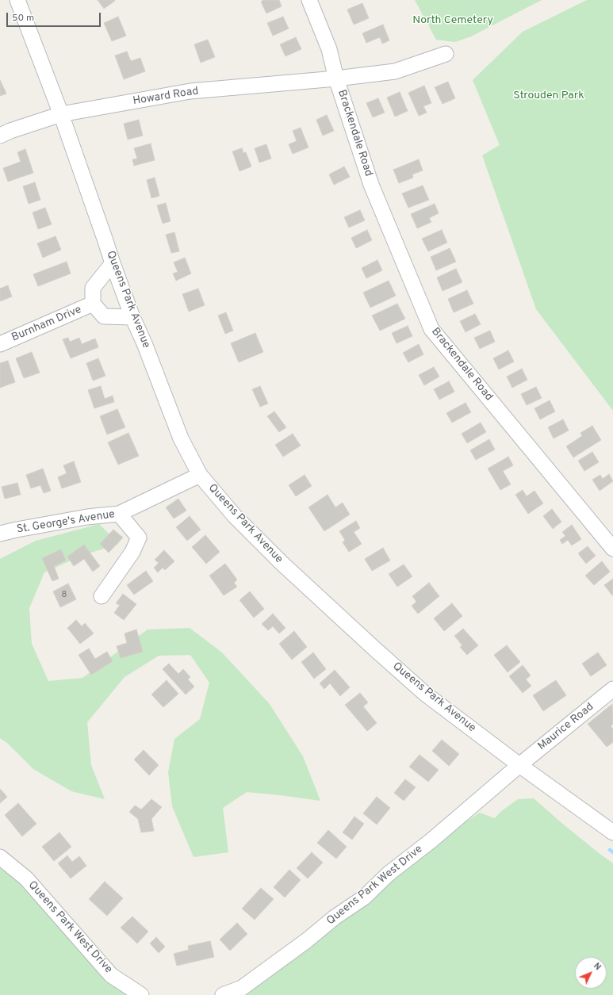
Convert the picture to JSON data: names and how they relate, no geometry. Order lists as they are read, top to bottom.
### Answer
{
  "streets": {
    "street": [
      "Howard Road",
      "Brackendale Road",
      "Queens Park Avenue",
      "Burnham Drive",
      "St. George's Avenue",
      "Maurice Road",
      "Queens Park West Drive"
    ]
  },
  "crossings": [
    ["Howard Road", "Brackendale Road"],
    ["Howard Road", "Queens Park Avenue"],
    ["Queens Park Avenue", "Burnham Drive"],
    ["Queens Park Avenue", "St. George's Avenue"],
    ["Queens Park Avenue", "Maurice Road"],
    ["Queens Park Avenue", "Queens Park West Drive"],
    ["Maurice Road", "Queens Park West Drive"]
  ],
  "parks": ["North Cemetery", "Strouden Park"],
  "house_numbers": ["8"],
  "scale_bar": "50 m",
  "north": "top right"
}
